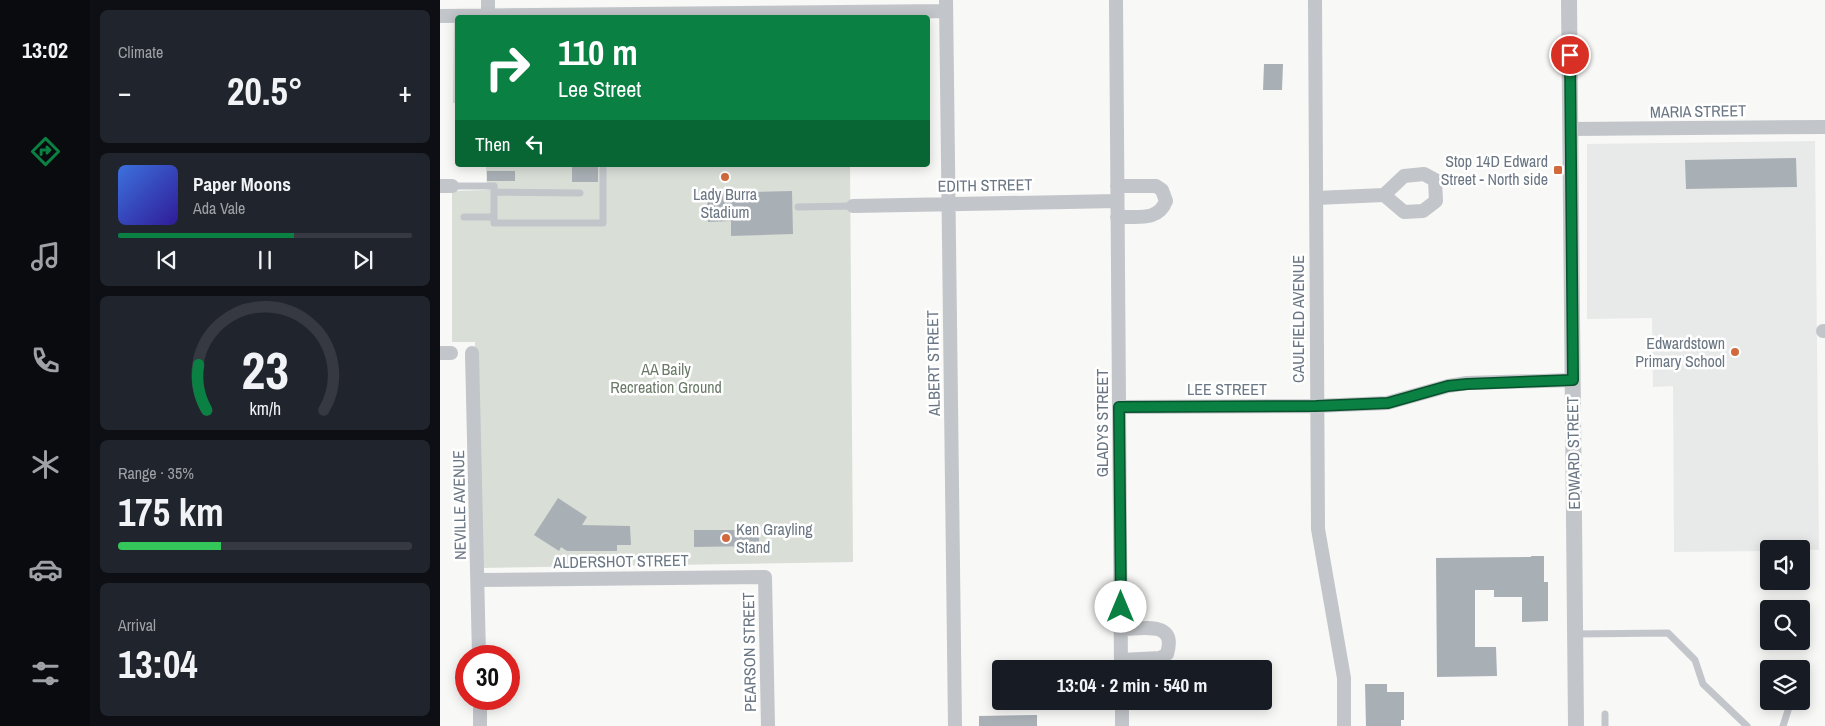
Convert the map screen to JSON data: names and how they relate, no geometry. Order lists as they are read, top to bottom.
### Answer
{
  "streets": {
    "street": [
      "MARIA STREET",
      "EDITH STREET",
      "CAULFIELD AVENUE",
      "ALBERT STREET",
      "LEE STREET",
      "GLADYS STREET",
      "EDWARD STREET",
      "NEVILLE AVENUE",
      "ALDERSHOT STREET",
      "PEARSON STREET"
    ]
  },
  "crossings": [
    ["MARIA STREET", "EDWARD STREET"],
    ["EDITH STREET", "ALBERT STREET"],
    ["EDITH STREET", "GLADYS STREET"],
    ["CAULFIELD AVENUE", "LEE STREET"],
    ["LEE STREET", "GLADYS STREET"],
    ["LEE STREET", "EDWARD STREET"],
    ["NEVILLE AVENUE", "ALDERSHOT STREET"],
    ["ALDERSHOT STREET", "PEARSON STREET"]
  ],
  "parks": ["AA Baily Recreation Ground"],
  "places": {
    "transit": ["Stop 14D Edward Street - North side"],
    "other": ["Lady Burra Stadium", "Edwardstown Primary School", "Ken Grayling Stand"]
  },
  "page": {
    "tabs": "13:02",
    "tile": [
      "Climate",
      ["Range · 35%", "175 km"],
      ["Arrival", "13:04"]
    ],
    "turn": ["110 m", "Lee Street"],
    "heat": ["−", "20.5°", "+"],
    "then": "Then",
    "song": ["Paper Moons", "Ada Vale"],
    "limit": "30",
    "trip": "13:04 · 2 min · 540 m",
    "gauge": ["23", "km/h"]
  }
}
